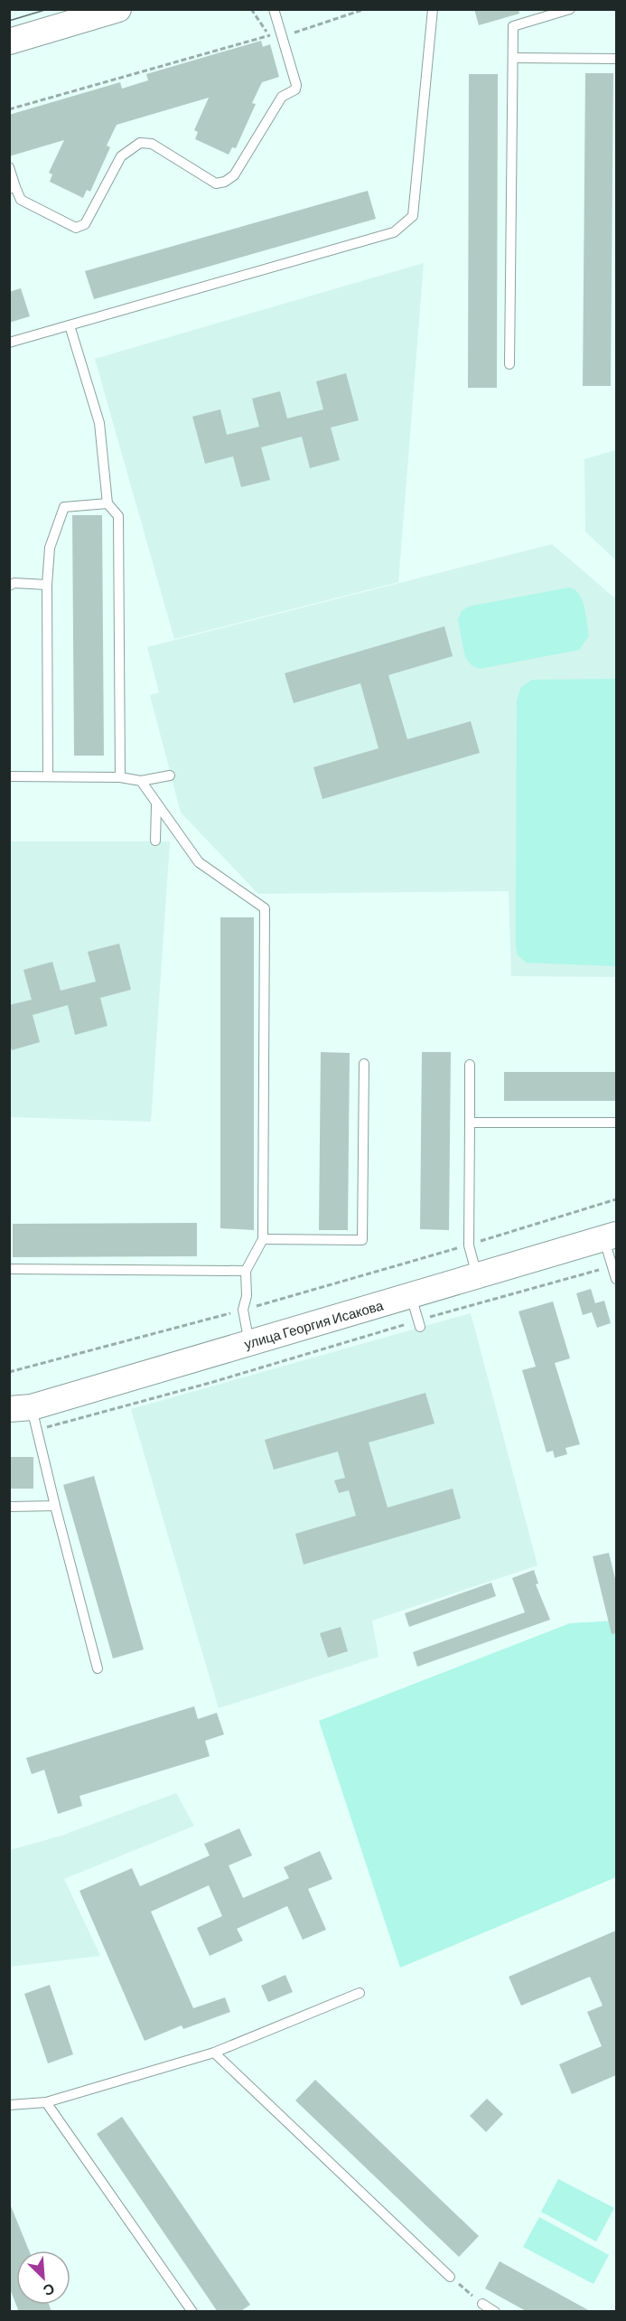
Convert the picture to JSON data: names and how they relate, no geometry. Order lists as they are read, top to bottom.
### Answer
{
  "streets": {
    "street": ["улица Георгия Исакова"]
  },
  "north": "bottom right"
}
